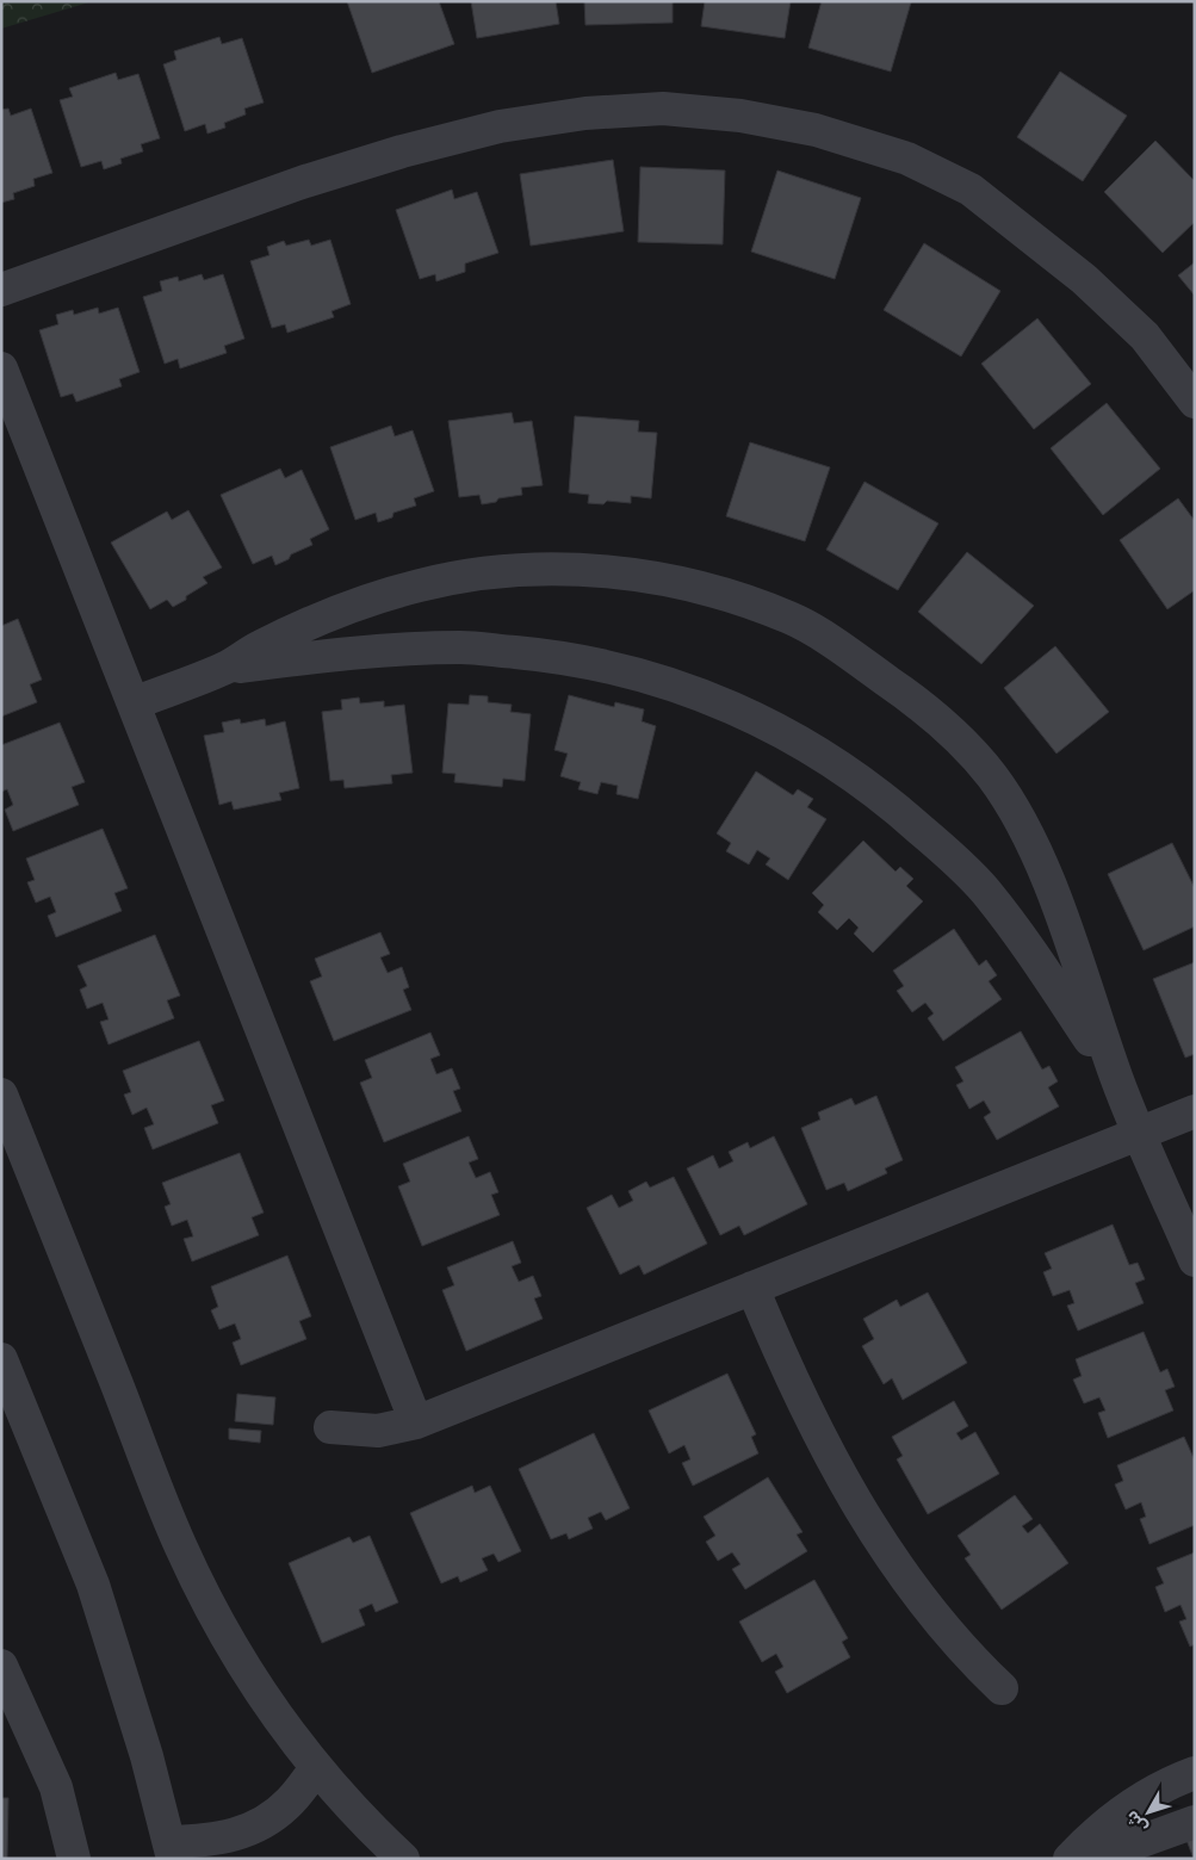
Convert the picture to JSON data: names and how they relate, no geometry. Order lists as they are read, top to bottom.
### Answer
{
  "north": "bottom left"
}
